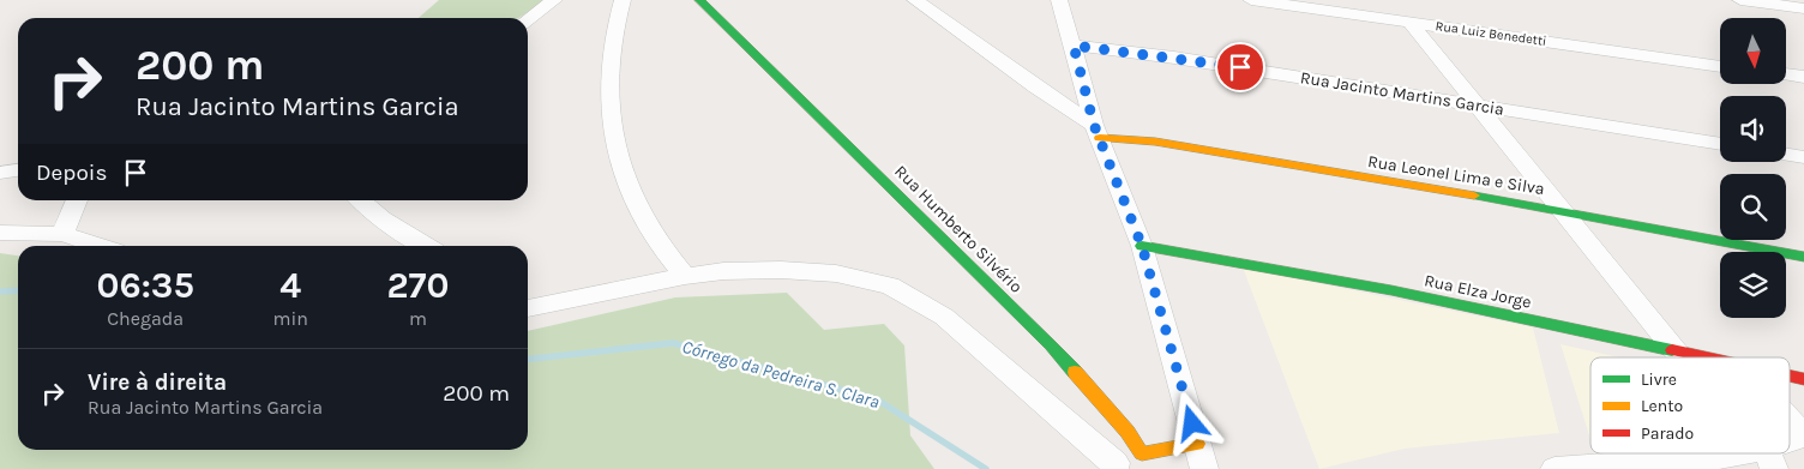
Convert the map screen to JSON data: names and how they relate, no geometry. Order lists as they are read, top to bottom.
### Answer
{
  "streets": {
    "street": [
      "Rua Luiz Benedetti",
      "Rua Jacinto Martins Garcia",
      "Rua Leonel Lima e Silva",
      "Rua Humberto Silvério",
      "Rua Elza Jorge"
    ]
  },
  "water": ["Córrego da Pedreira S. Clara"],
  "legend": ["Livre", "Lento", "Parado"],
  "north": "bottom",
  "page": {
    "turn": ["200 m", "Rua Jacinto Martins Garcia"],
    "then": "Depois",
    "eta": [
      "06:35",
      "Chegada",
      "4",
      "min",
      "270",
      "m"
    ],
    "list": [
      {
        "name": "Vire à direita",
        "note": "Rua Jacinto Martins Garcia",
        "value": "200 m"
      }
    ]
  }
}
